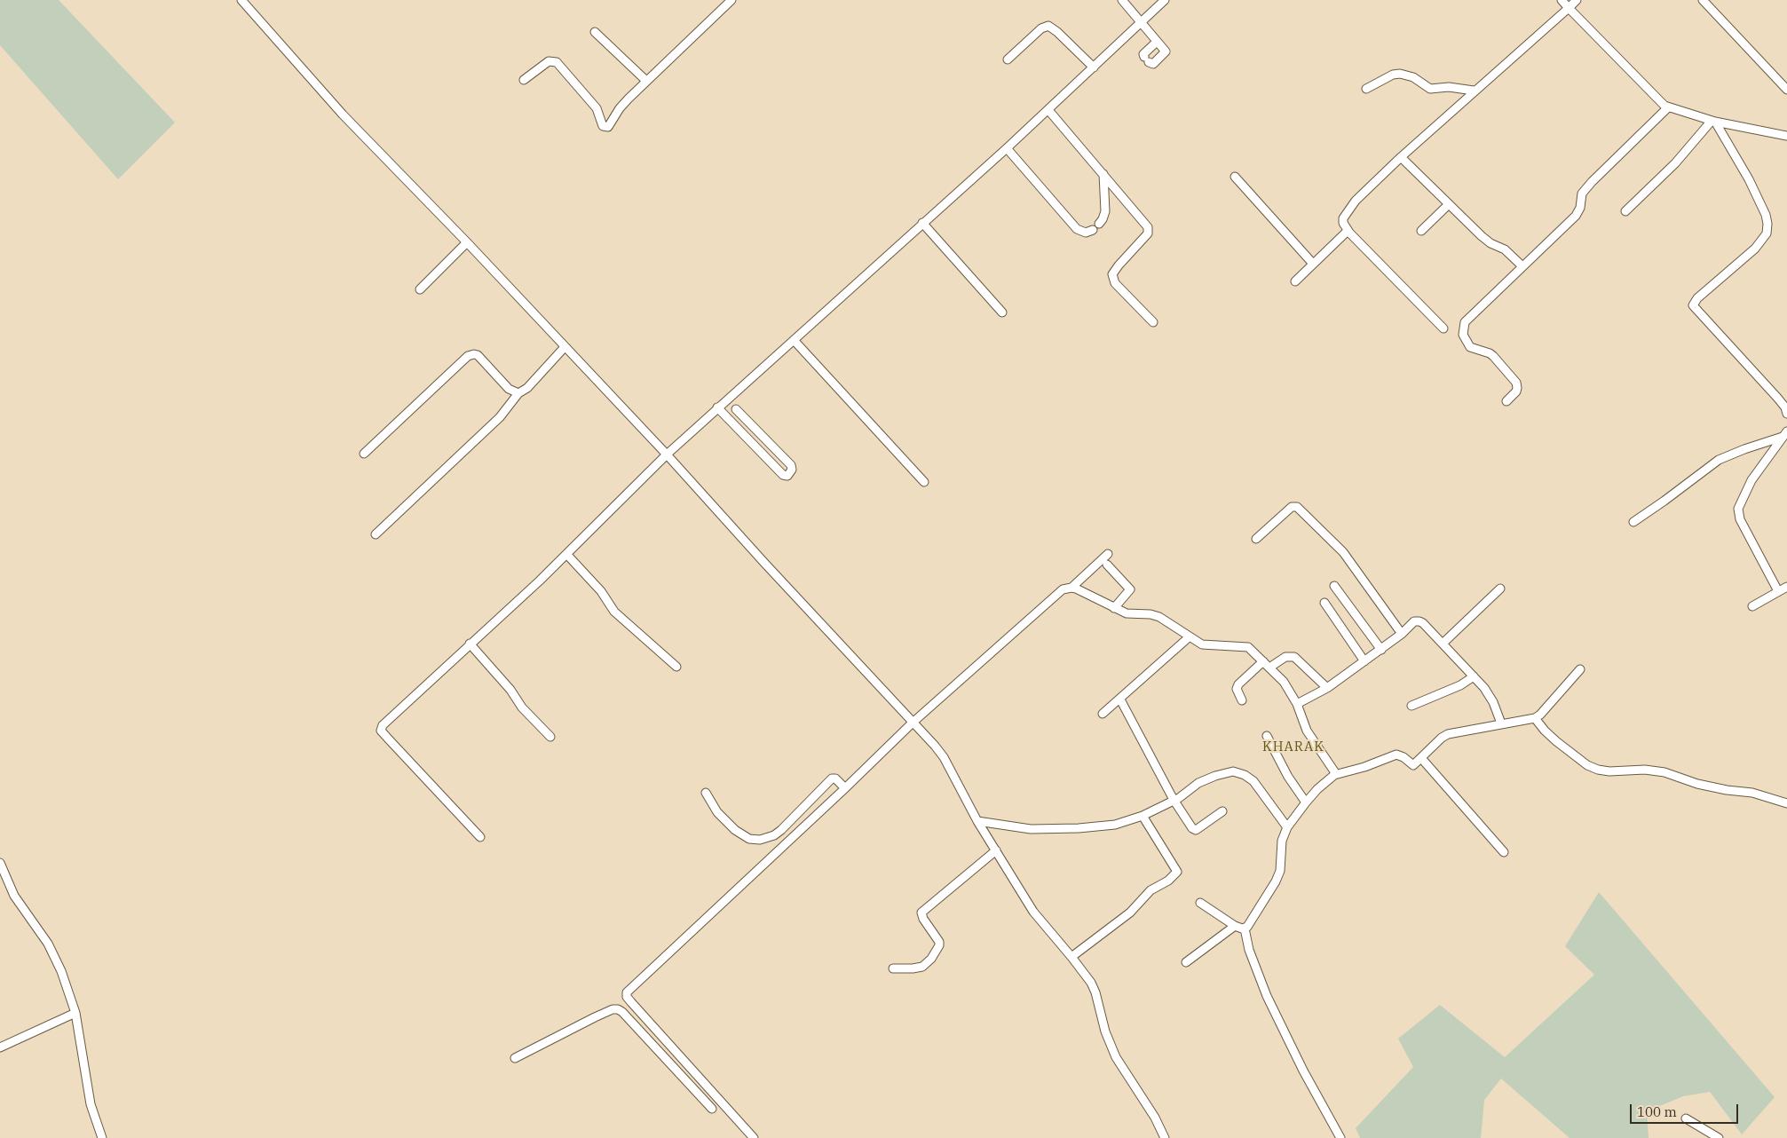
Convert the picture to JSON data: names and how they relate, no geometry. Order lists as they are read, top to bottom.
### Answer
{
  "districts": ["KHARAK"],
  "scale_bar": "100 m"
}
